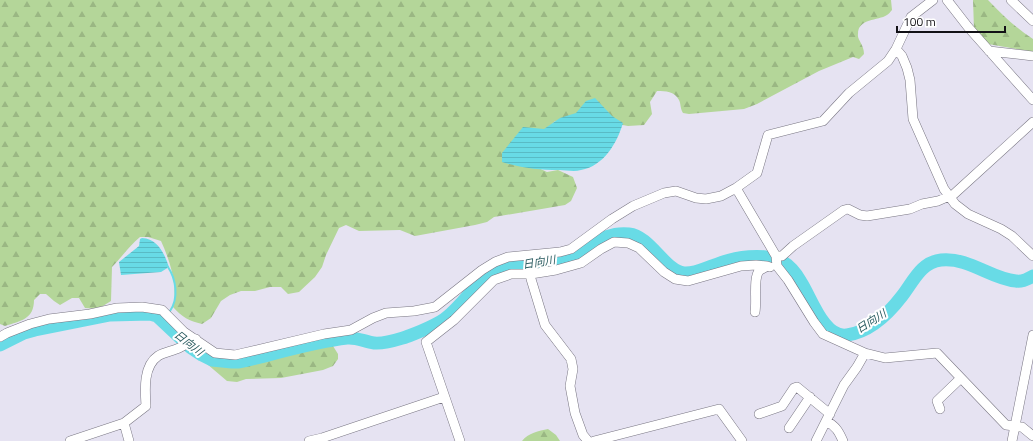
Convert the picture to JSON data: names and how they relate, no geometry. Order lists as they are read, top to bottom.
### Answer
{
  "water": ["日向川"],
  "scale_bar": "100 m"
}
